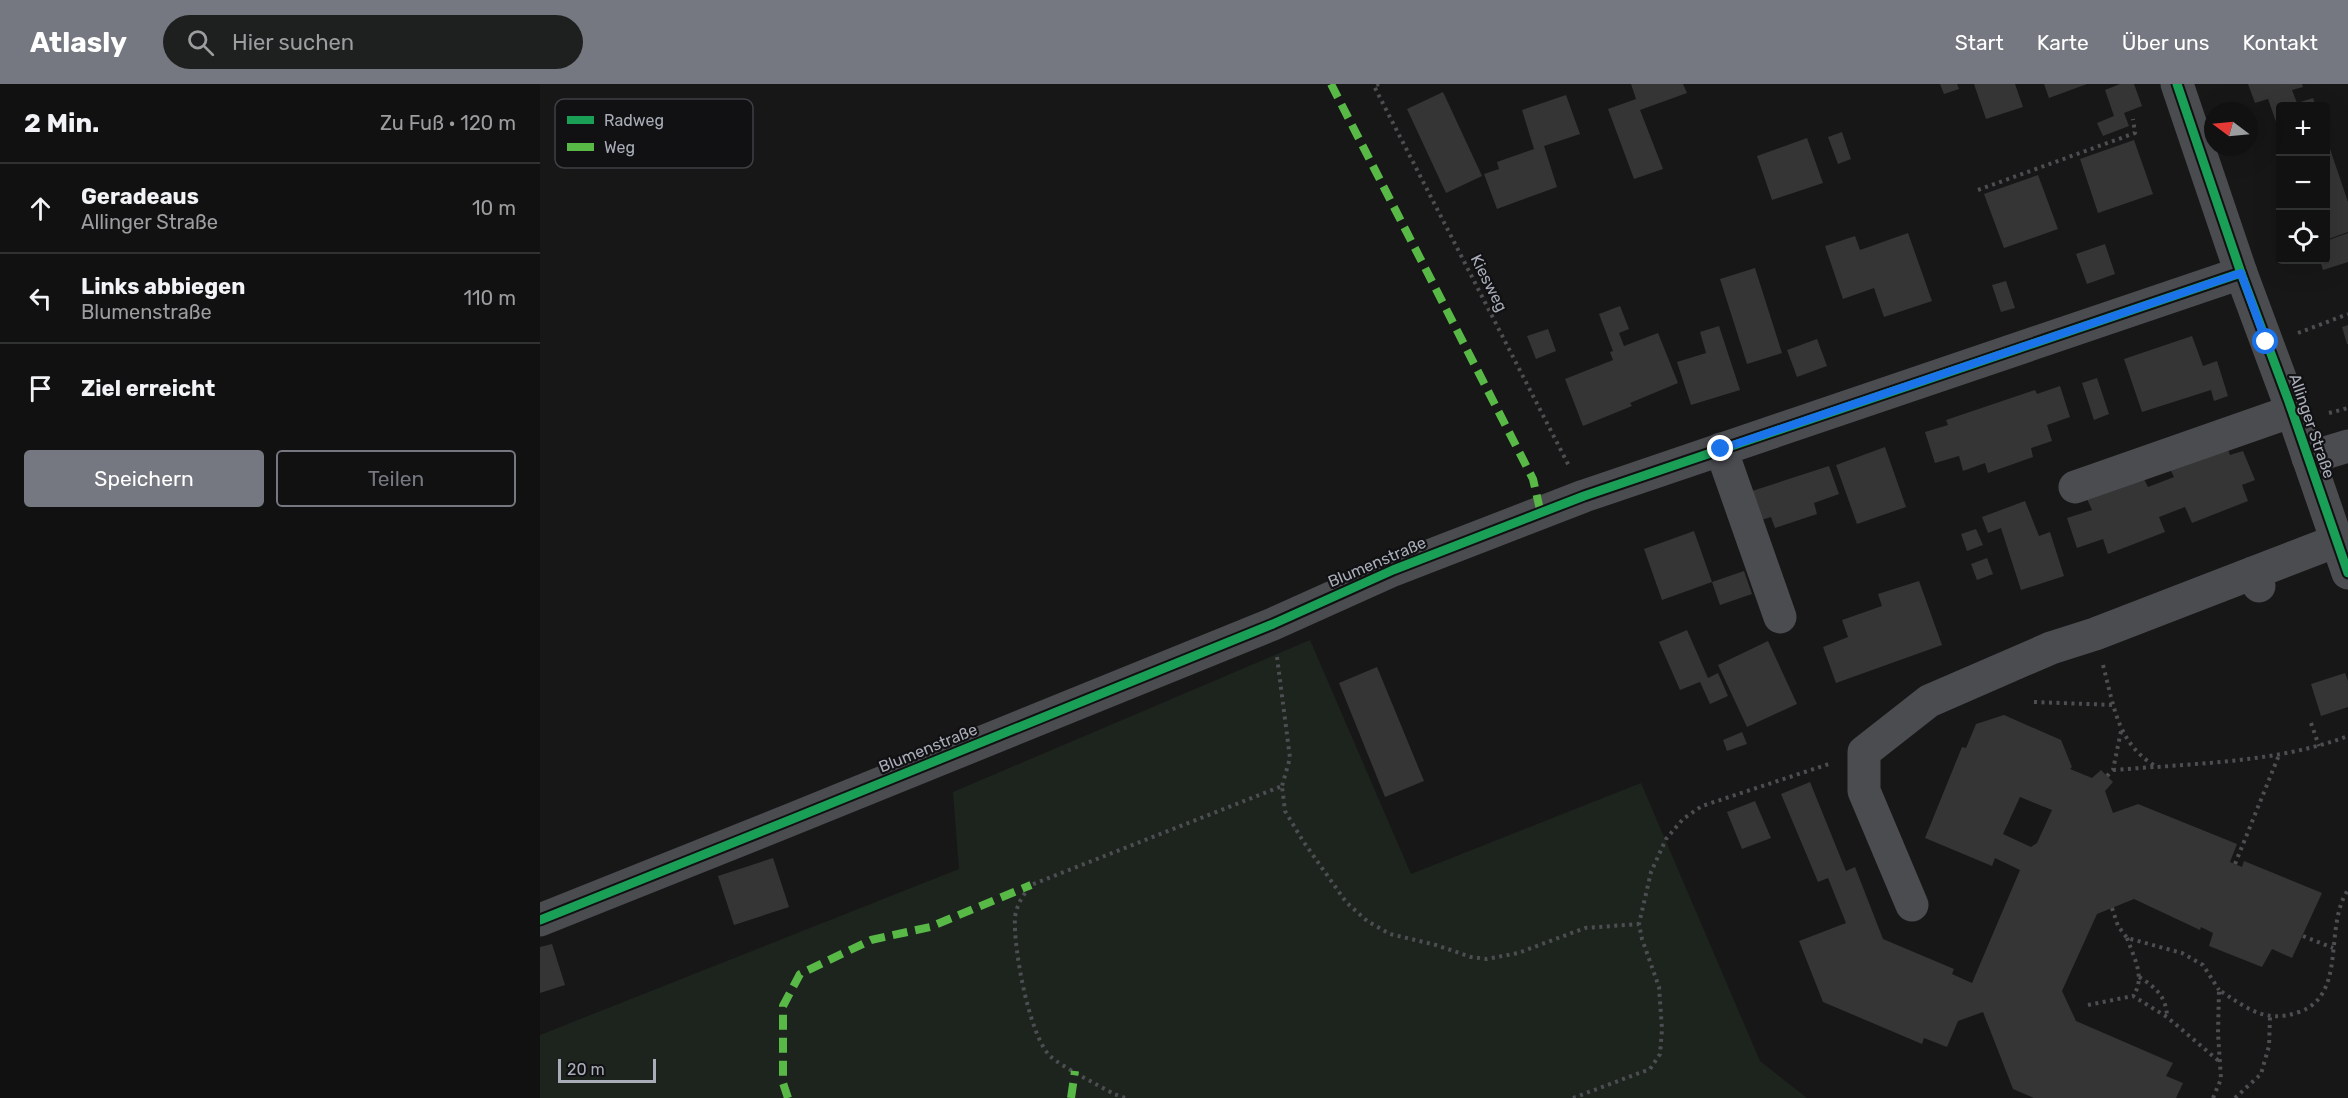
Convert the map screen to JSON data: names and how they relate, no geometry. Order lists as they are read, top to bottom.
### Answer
{
  "streets": {
    "street": ["Allinger Straße", "Blumenstraße"],
    "path": ["Kiesweg"]
  },
  "crossings": [
    ["Kiesweg", "Blumenstraße"],
    ["Allinger Straße", "Blumenstraße"]
  ],
  "legend": ["Radweg", "Weg"],
  "scale_bar": "20 m",
  "north": "left",
  "page": {
    "header": "Atlasly",
    "search": "Hier suchen",
    "nav": [
      "Start",
      "Karte",
      "Über uns",
      "Kontakt"
    ],
    "heading": ["2 Min.", "Zu Fuß · 120 m"],
    "map_buttons": ["+", "−"],
    "list": [
      ["Geradeaus", "Allinger Straße", "10 m"],
      ["Links abbiegen", "Blumenstraße", "110 m"],
      "Ziel erreicht"
    ],
    "buttons": ["Speichern", "Teilen"],
    "scale": "20 m"
  }
}
